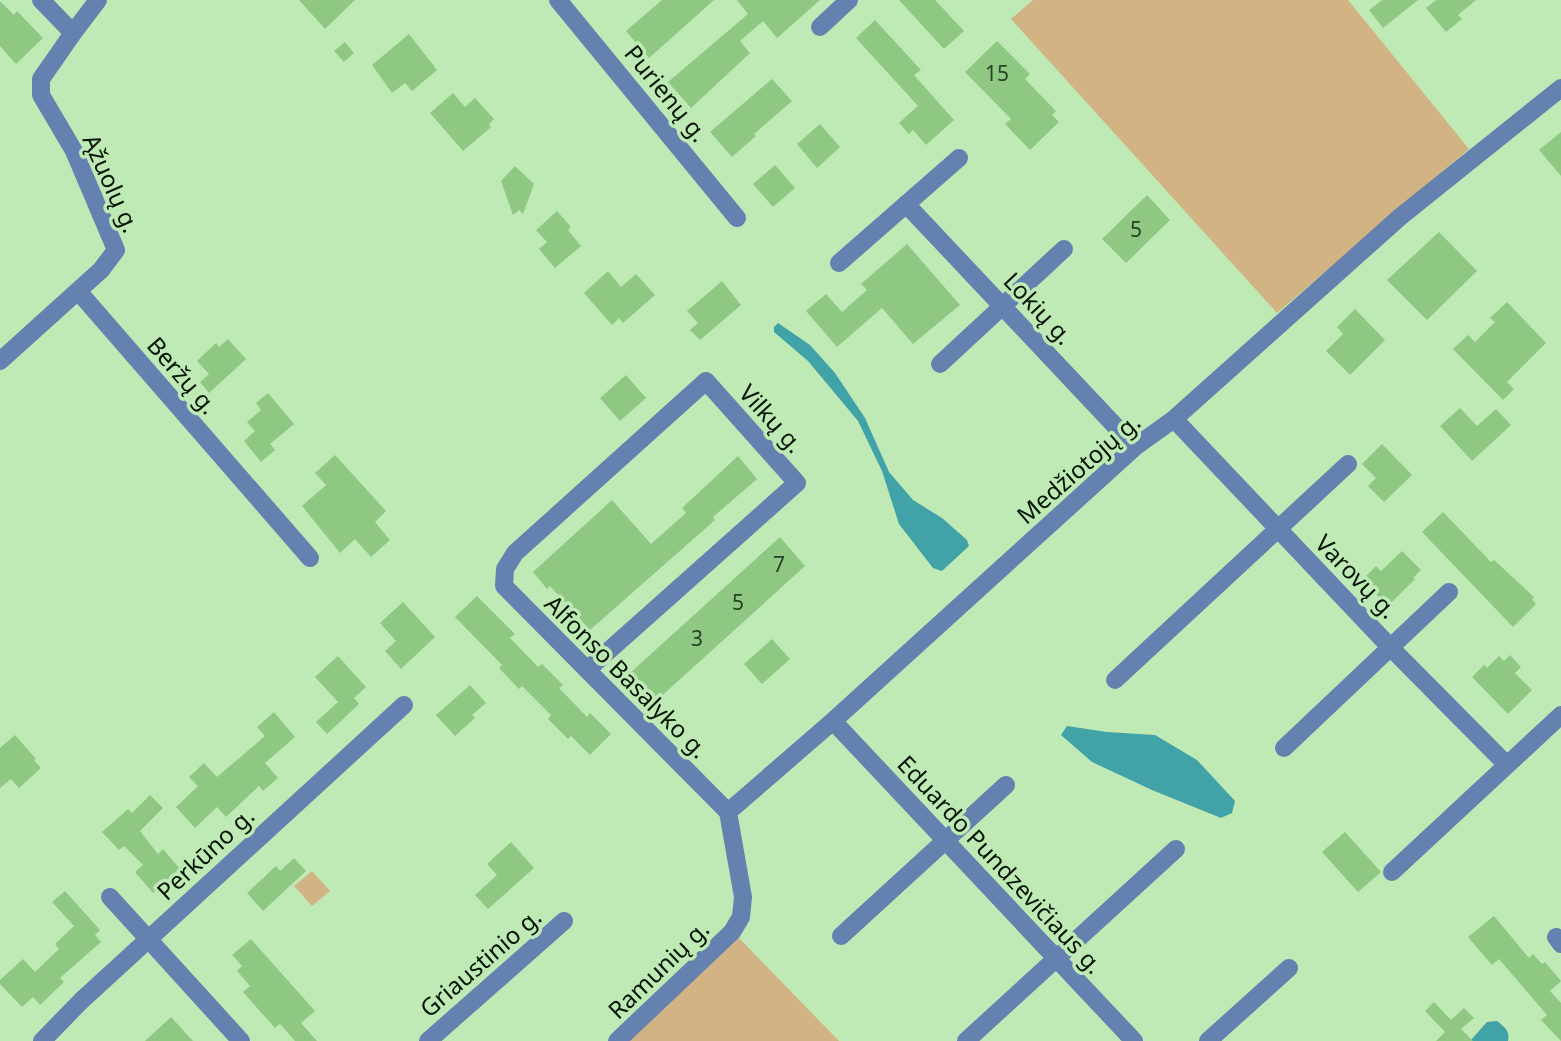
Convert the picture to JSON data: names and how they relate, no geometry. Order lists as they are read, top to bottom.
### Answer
{
  "streets": {
    "street": [
      "Purienų g.",
      "Ąžuolų g.",
      "Lokių g.",
      "Beržų g.",
      "Vilkų g.",
      "Medžiotojų g.",
      "Varovų g.",
      "Alfonso Basalyko g.",
      "Perkūno g.",
      "Eduardo Pundzevičiaus g.",
      "Griaustinio g.",
      "Ramunių g."
    ]
  },
  "crossings": [
    ["Ąžuolų g.", "Beržų g."],
    ["Lokių g.", "Medžiotojų g."],
    ["Vilkų g.", "Alfonso Basalyko g."],
    ["Medžiotojų g.", "Varovų g."],
    ["Medžiotojų g.", "Alfonso Basalyko g."],
    ["Medžiotojų g.", "Eduardo Pundzevičiaus g."],
    ["Medžiotojų g.", "Ramunių g."],
    ["Alfonso Basalyko g.", "Ramunių g."]
  ],
  "house_numbers": [
    "15",
    "5",
    "7",
    "5",
    "3"
  ]
}
